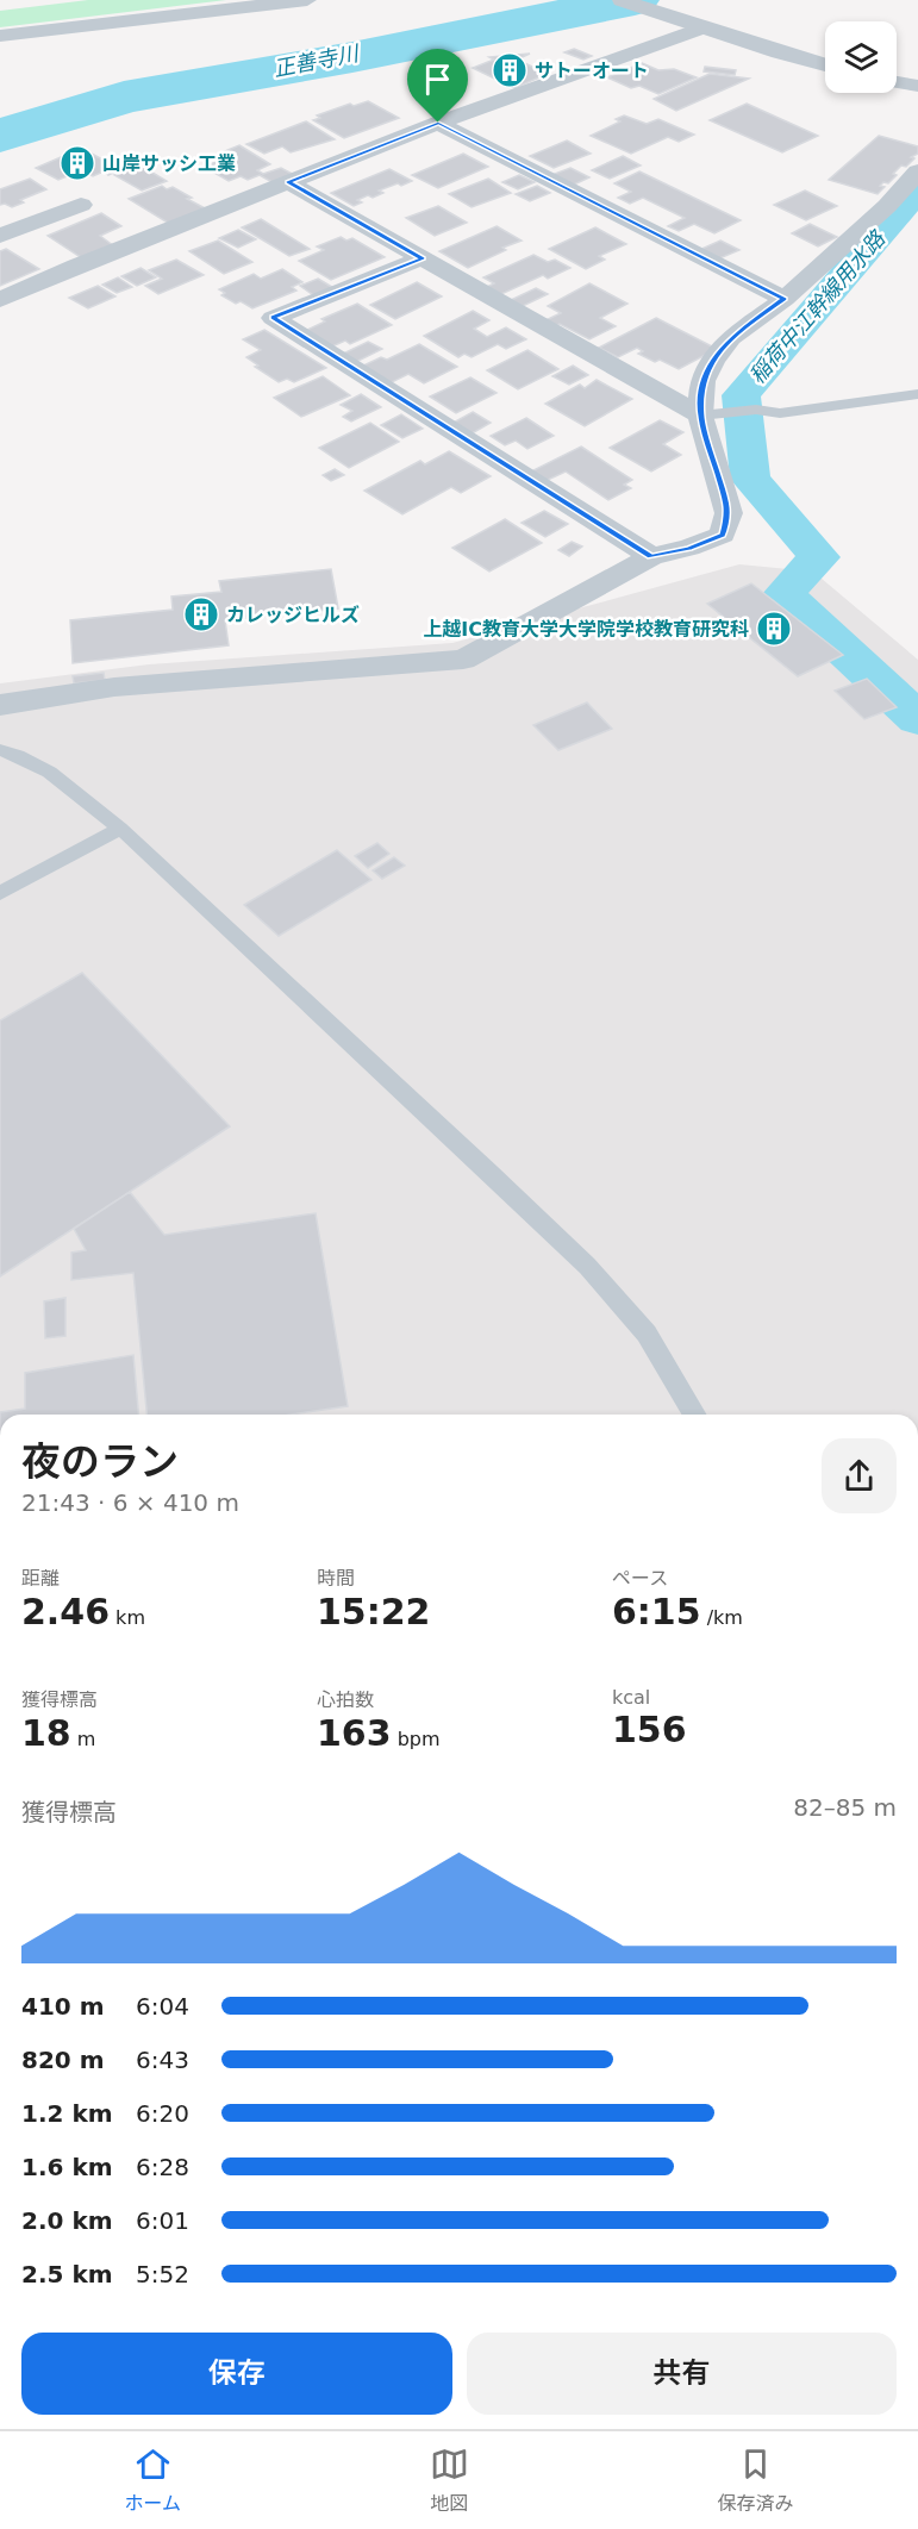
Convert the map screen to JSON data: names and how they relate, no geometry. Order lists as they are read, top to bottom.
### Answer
{
  "water": ["正善寺川", "稲荷中江幹線用水路"],
  "places": {
    "building": [
      "サトーオート",
      "山岸サッシ工業",
      "カレッジヒルズ",
      "上越IC教育大学大学院学校教育研究科"
    ]
  },
  "page": {
    "heading": ["夜のラン", "21:43 · 6 × 410 m"],
    "stats": [
      ["距離", "2.46 km"],
      ["時間", "15:22"],
      ["ペース", "6:15 /km"],
      ["獲得標高", "18 m"],
      ["心拍数", "163 bpm"],
      ["kcal", "156"]
    ],
    "chart": ["獲得標高", "82–85 m"],
    "list": [
      {
        "name": "410 m",
        "note": "6:04"
      },
      {
        "name": "820 m",
        "note": "6:43"
      },
      {
        "name": "1.2 km",
        "note": "6:20"
      },
      {
        "name": "1.6 km",
        "note": "6:28"
      },
      {
        "name": "2.0 km",
        "note": "6:01"
      },
      {
        "name": "2.5 km",
        "note": "5:52"
      }
    ],
    "buttons": ["保存", "共有"],
    "tabs": ["ホーム", "地図", "保存済み"]
  }
}
